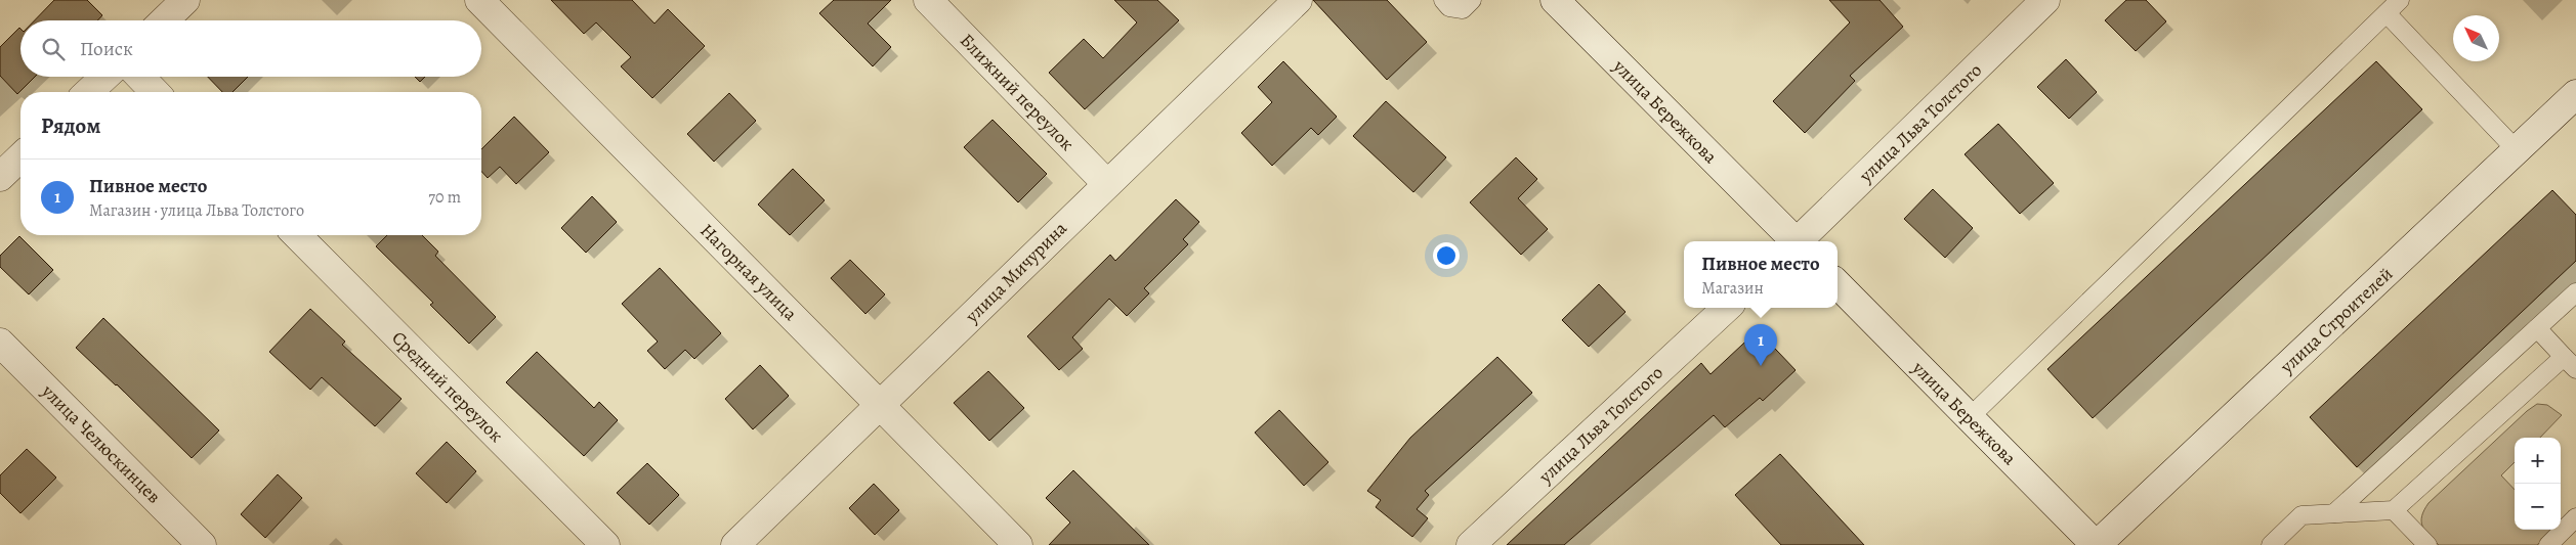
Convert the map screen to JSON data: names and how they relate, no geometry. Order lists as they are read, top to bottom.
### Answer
{
  "streets": {
    "street": [
      "Ближний переулок",
      "улица Бережкова",
      "улица Льва Толстого",
      "Нагорная улица",
      "улица Мичурина",
      "улица Строителей",
      "Средний переулок",
      "улица Челюскинцев"
    ]
  },
  "crossings": [
    ["Ближний переулок", "улица Мичурина"],
    ["улица Бережкова", "улица Строителей"],
    ["Нагорная улица", "улица Мичурина"]
  ],
  "north": "top left",
  "page": {
    "search": "Поиск",
    "heading": "Рядом",
    "list": [
      {
        "mark": "1",
        "name": "Пивное место",
        "note": "Магазин · улица Льва Толстого",
        "value": "70 m"
      }
    ],
    "popup": ["Пивное место", "Магазин"],
    "pins": "1",
    "map_buttons": ["+", "−"]
  }
}
